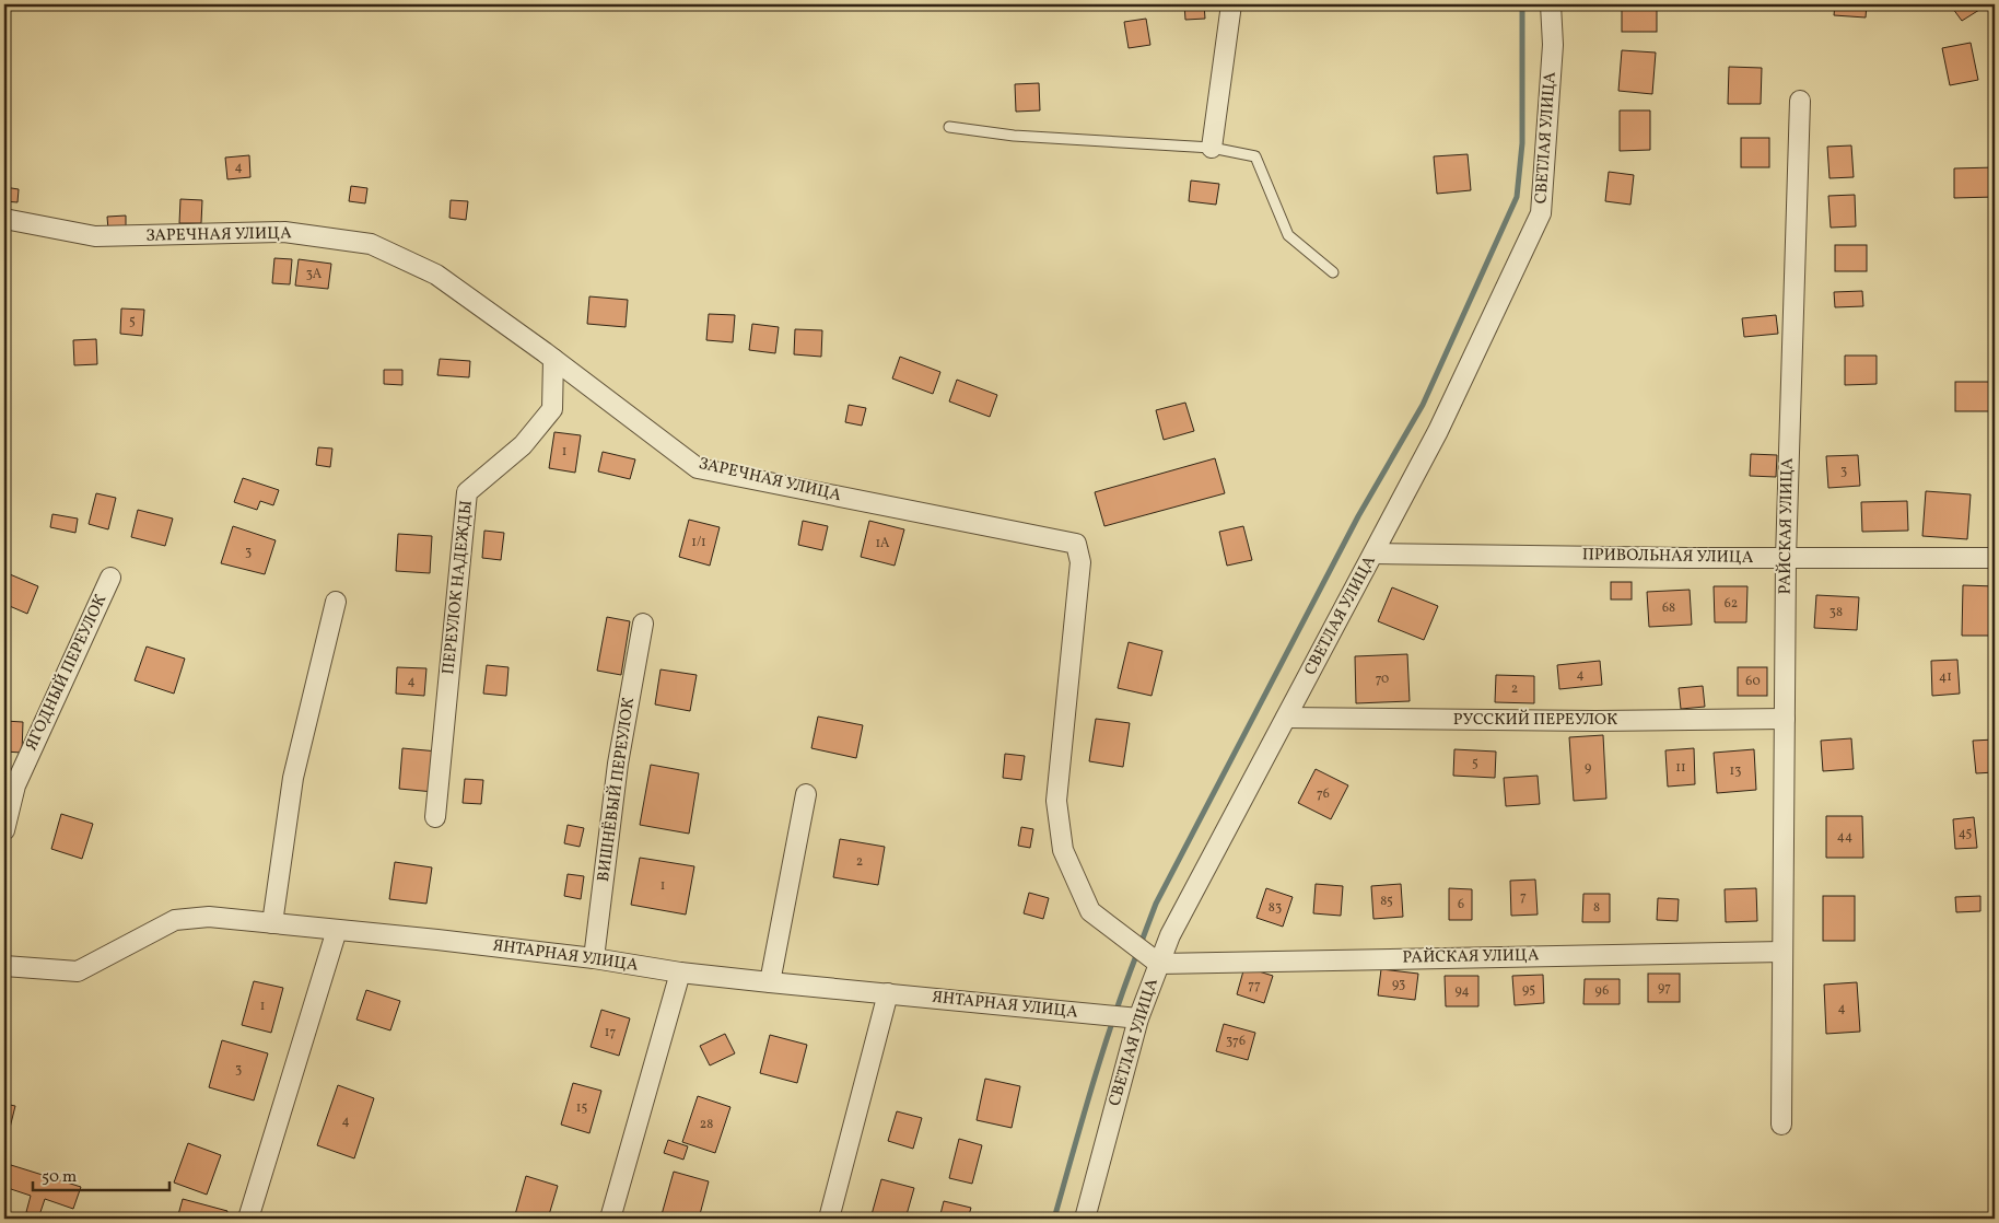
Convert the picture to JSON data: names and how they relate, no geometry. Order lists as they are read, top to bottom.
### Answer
{
  "streets": {
    "street": [
      "СВЕТЛАЯ УЛИЦА",
      "ЗАРЕЧНАЯ УЛИЦА",
      "РАЙСКАЯ УЛИЦА",
      "ПРИВОЛЬНАЯ УЛИЦА",
      "ПЕРЕУЛОК НАДЕЖДЫ",
      "ЯГОДНЫЙ ПЕРЕУЛОК",
      "РУССКИЙ ПЕРЕУЛОК",
      "ВИШНЁВЫЙ ПЕРЕУЛОК",
      "ЯНТАРНАЯ УЛИЦА"
    ]
  },
  "crossings": [
    ["СВЕТЛАЯ УЛИЦА", "ЗАРЕЧНАЯ УЛИЦА"],
    ["СВЕТЛАЯ УЛИЦА", "РАЙСКАЯ УЛИЦА"],
    ["СВЕТЛАЯ УЛИЦА", "ПРИВОЛЬНАЯ УЛИЦА"],
    ["СВЕТЛАЯ УЛИЦА", "РУССКИЙ ПЕРЕУЛОК"],
    ["СВЕТЛАЯ УЛИЦА", "ЯНТАРНАЯ УЛИЦА"],
    ["ЗАРЕЧНАЯ УЛИЦА", "РАЙСКАЯ УЛИЦА"],
    ["ЗАРЕЧНАЯ УЛИЦА", "ПЕРЕУЛОК НАДЕЖДЫ"],
    ["РАЙСКАЯ УЛИЦА", "ПРИВОЛЬНАЯ УЛИЦА"],
    ["РАЙСКАЯ УЛИЦА", "РУССКИЙ ПЕРЕУЛОК"],
    ["ВИШНЁВЫЙ ПЕРЕУЛОК", "ЯНТАРНАЯ УЛИЦА"]
  ],
  "house_numbers": [
    "4",
    "3А",
    "5",
    "1",
    "3",
    "1/1",
    "1А",
    "3",
    "62",
    "68",
    "38",
    "4",
    "41",
    "70",
    "4",
    "60",
    "2",
    "5",
    "9",
    "11",
    "13",
    "76",
    "45",
    "44",
    "2",
    "1",
    "7",
    "85",
    "6",
    "83",
    "8",
    "93",
    "77",
    "97",
    "95",
    "94",
    "96",
    "1",
    "4",
    "17",
    "376",
    "3",
    "15",
    "4",
    "28"
  ],
  "scale_bar": "50 m"
}
